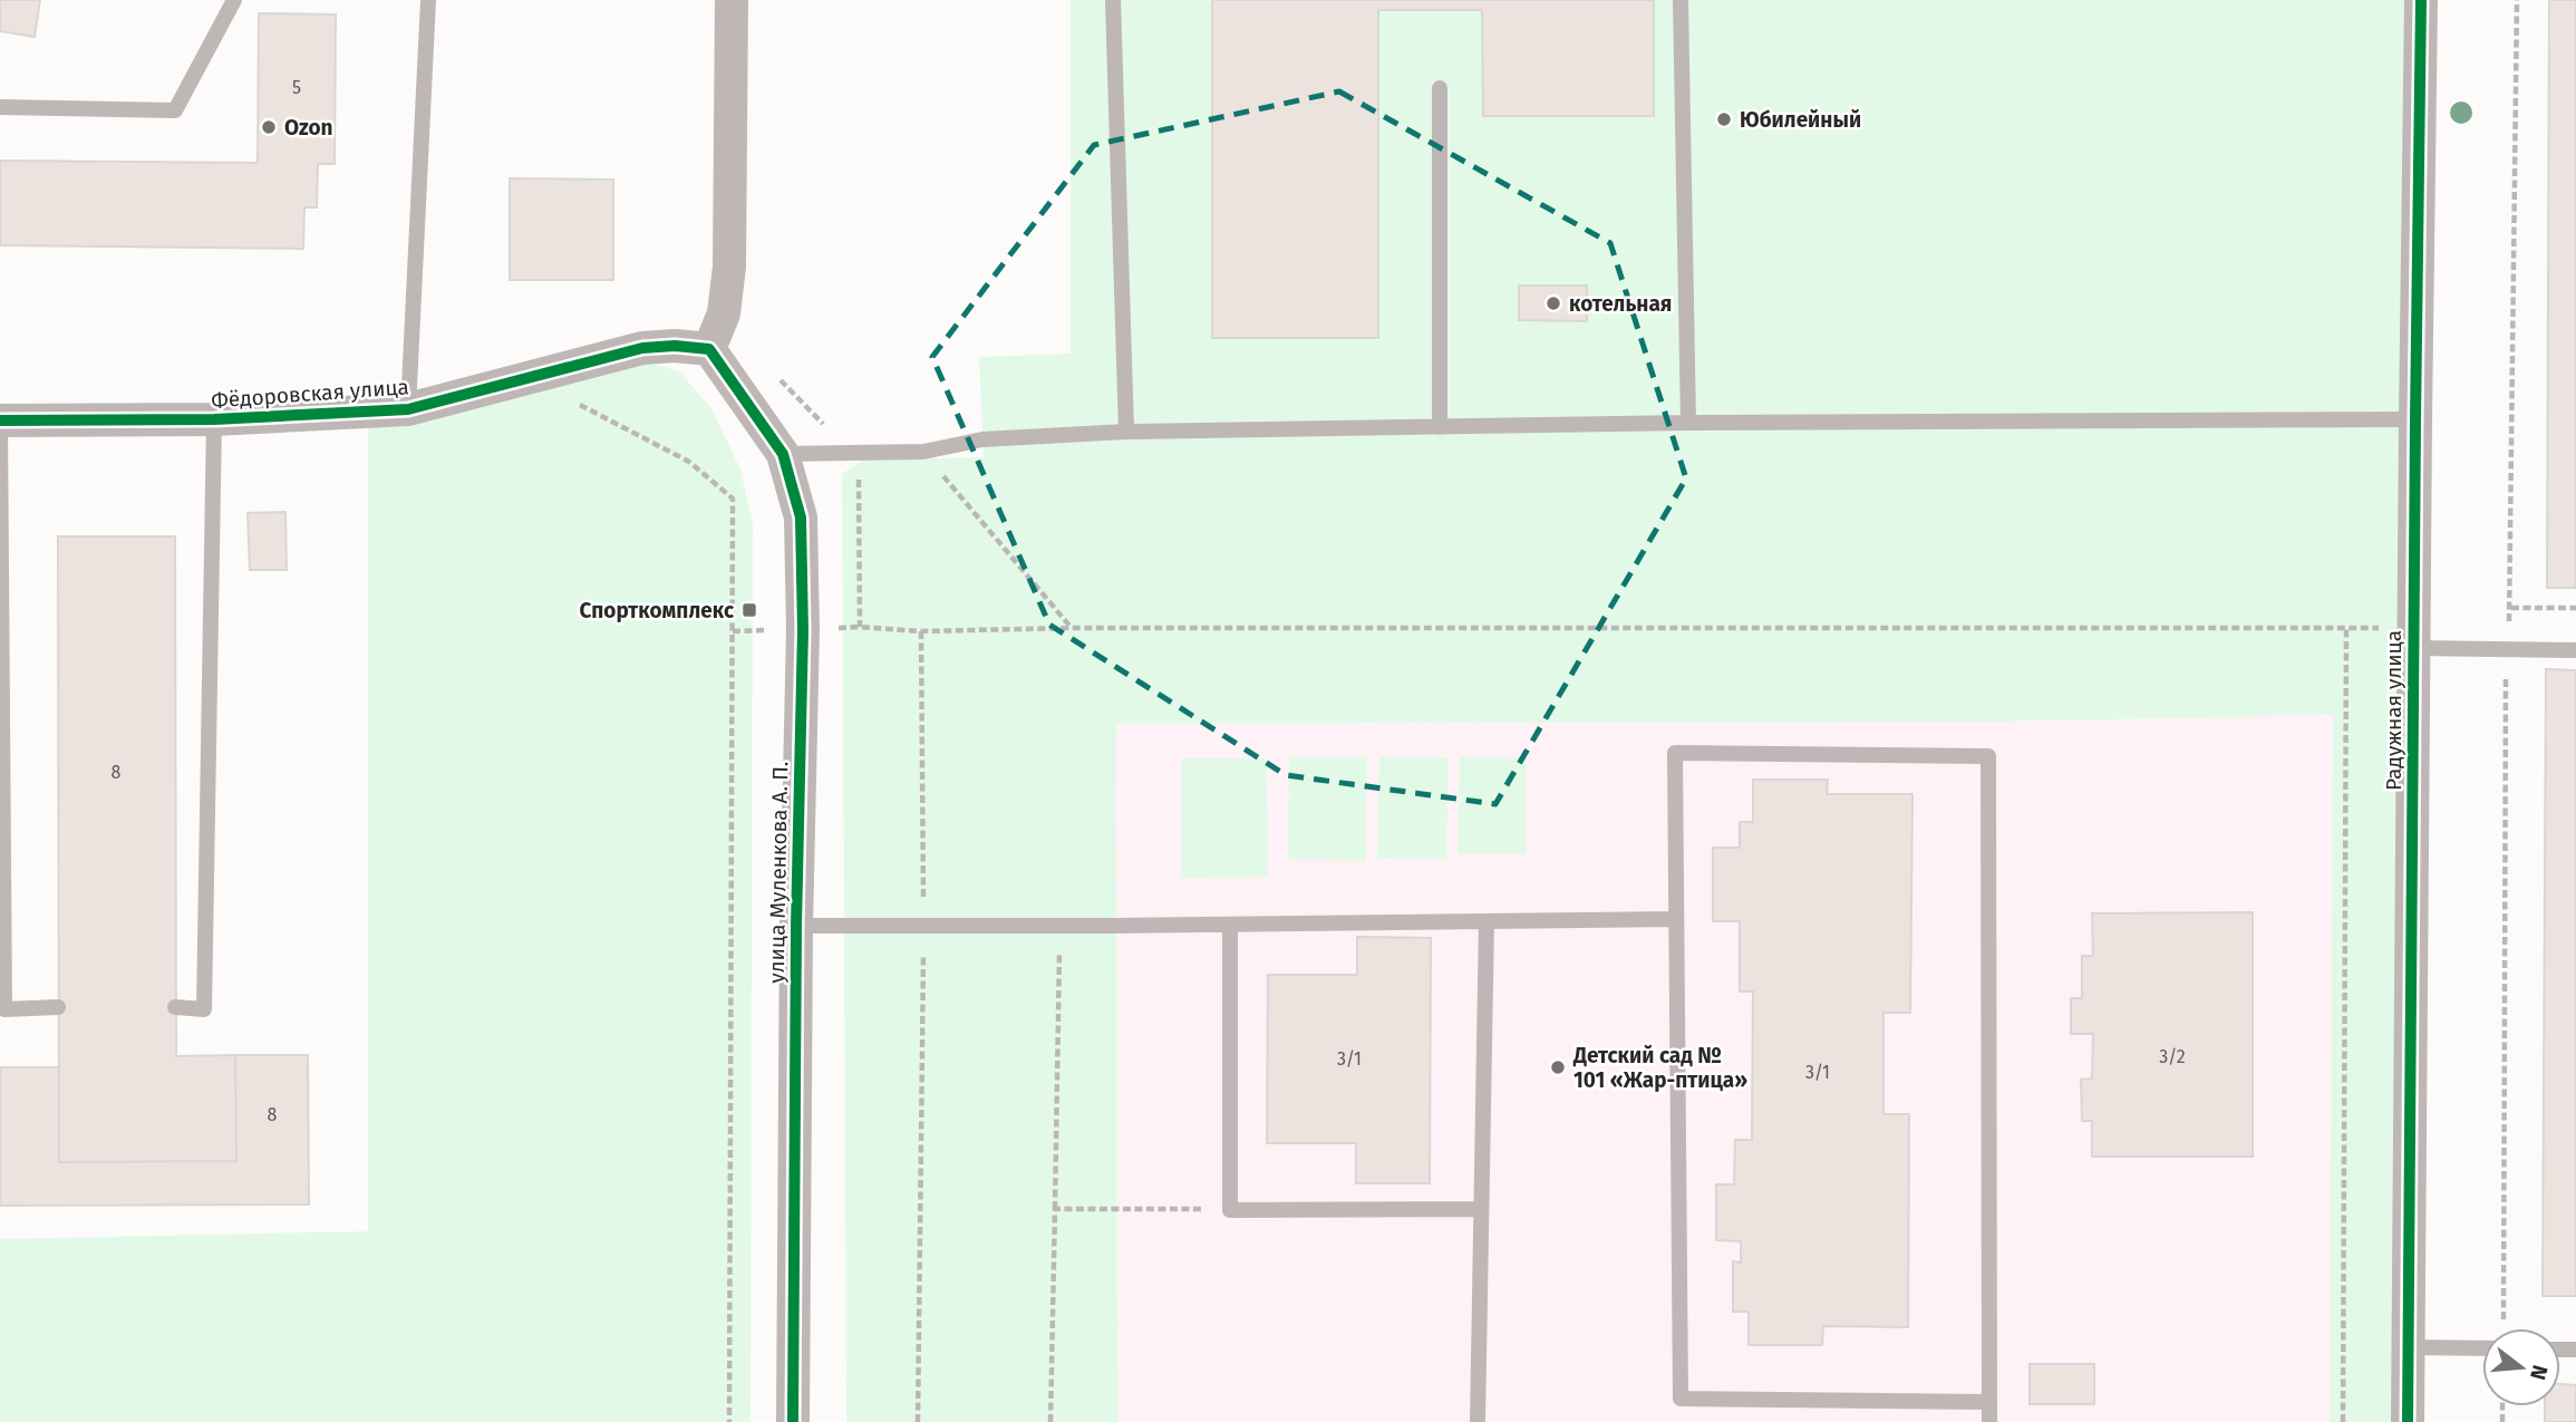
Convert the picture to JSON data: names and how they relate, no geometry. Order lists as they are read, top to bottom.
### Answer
{
  "streets": {
    "street": ["Фёдоровская улица", "Радужная улица", "улица Муленкова А. П."]
  },
  "crossings": [
    ["Фёдоровская улица", "улица Муленкова А. П."]
  ],
  "places": {
    "other": [
      "Юбилейный",
      "Ozon",
      "котельная",
      "Детский сад № 101 «Жар-птица»"
    ],
    "transit": ["Спорткомплекс"]
  },
  "house_numbers": [
    "5",
    "8",
    "3/2",
    "3/1",
    "3/1",
    "8"
  ],
  "north": "right"
}
